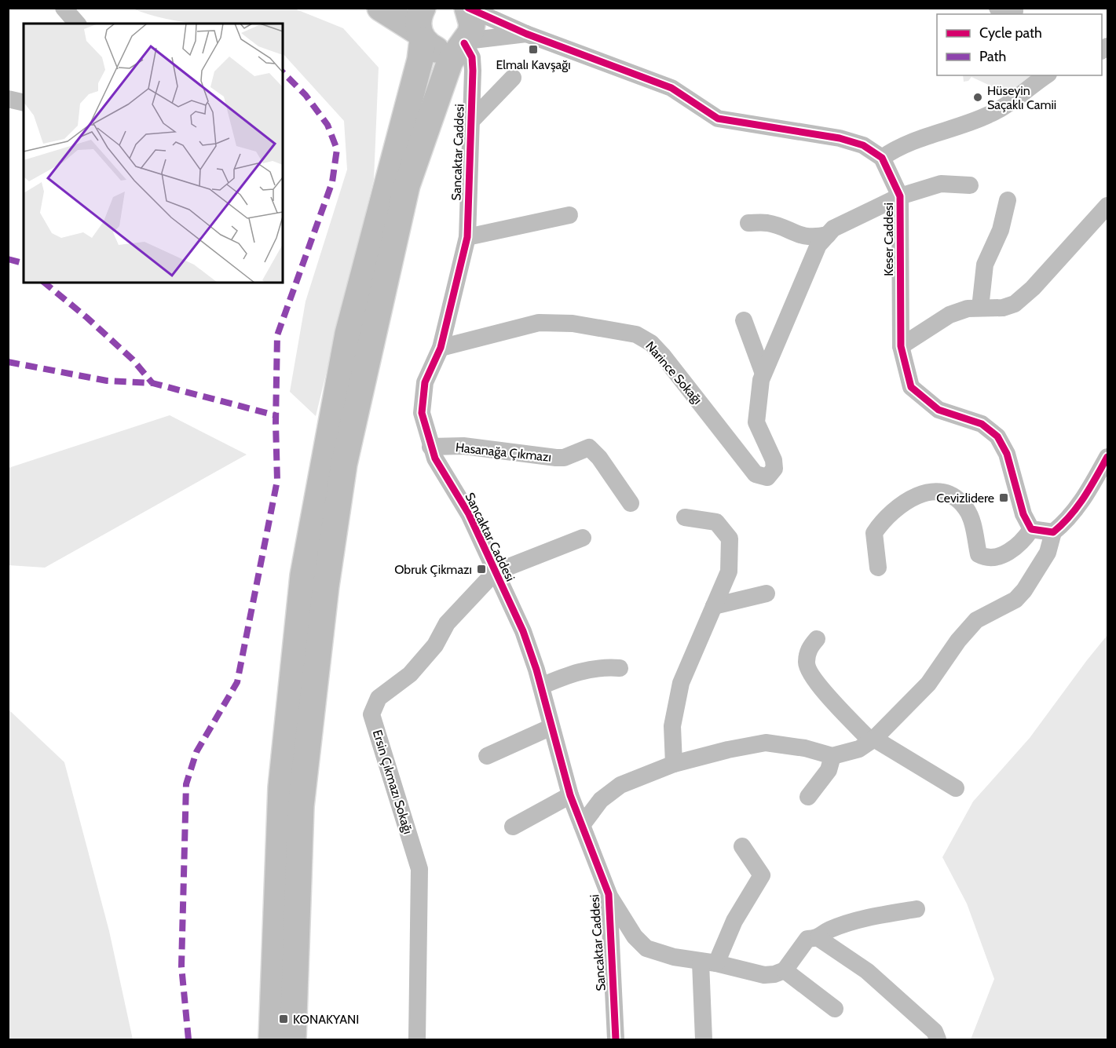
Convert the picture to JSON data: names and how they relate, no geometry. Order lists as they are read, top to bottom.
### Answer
{
  "streets": {
    "street": [
      "Sancaktar Caddesi",
      "Keser Caddesi",
      "Narince Sokağı",
      "Hasanağa Çıkmazı",
      "Ersin Çıkmazı Sokağı"
    ]
  },
  "crossings": [
    ["Sancaktar Caddesi", "Narince Sokağı"],
    ["Sancaktar Caddesi", "Hasanağa Çıkmazı"],
    ["Sancaktar Caddesi", "Ersin Çıkmazı Sokağı"],
    ["Keser Caddesi", "Narince Sokağı"]
  ],
  "places": {
    "transit": [
      "Elmalı Kavşağı",
      "Cevizlidere",
      "Obruk Çikmazı",
      "KONAKYANI"
    ],
    "other": ["Hüseyin Saçaklı Camii"]
  },
  "legend": ["Cycle path", "Path"]
}
